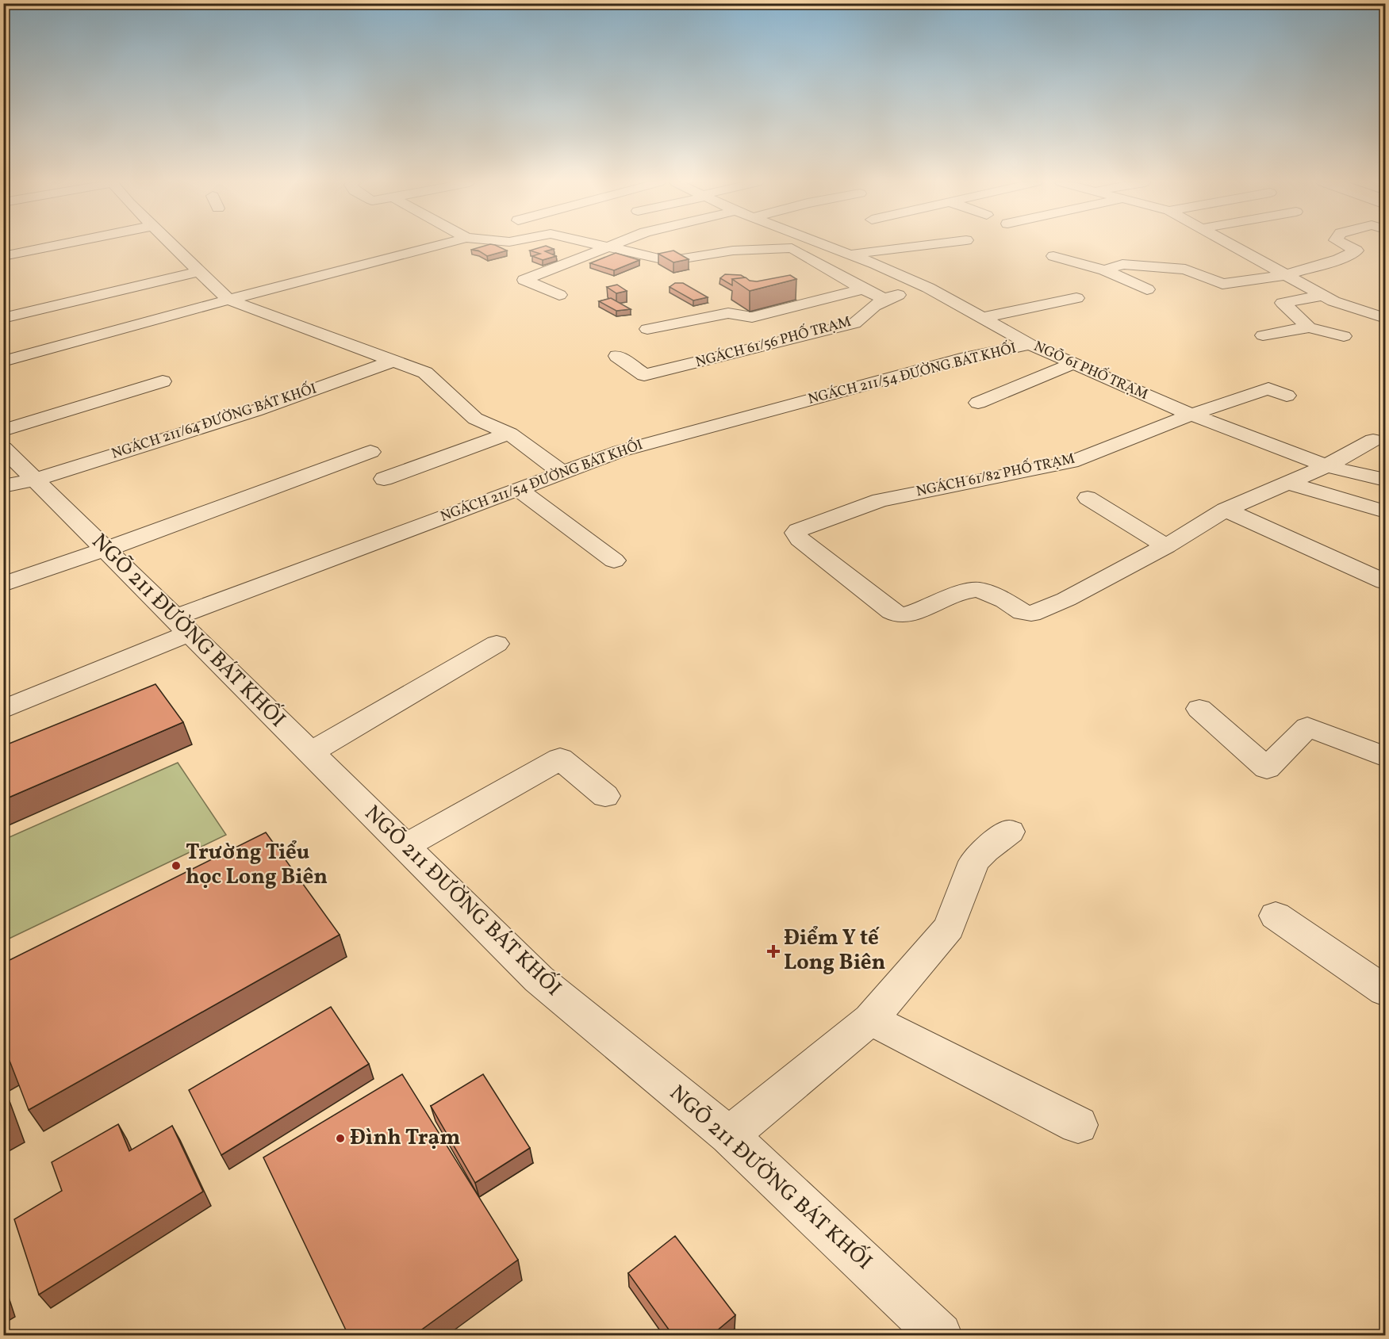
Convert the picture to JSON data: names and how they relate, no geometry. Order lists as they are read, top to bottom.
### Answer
{
  "streets": {
    "street": [
      "NGÁCH 61/56 PHỐ TRẠM",
      "NGÕ 61 PHỐ TRẠM",
      "NGÁCH 211/54 ĐƯỜNG BÁT KHỐI",
      "NGÁCH 211/64 ĐƯỜNG BÁT KHỐI",
      "NGÁCH 61/82 PHỐ TRẠM",
      "NGÕ 211 ĐƯỜNG BÁT KHỐI"
    ]
  },
  "crossings": [
    ["NGÁCH 61/56 PHỐ TRẠM", "NGÕ 61 PHỐ TRẠM"],
    ["NGÕ 61 PHỐ TRẠM", "NGÁCH 211/54 ĐƯỜNG BÁT KHỐI"],
    ["NGÕ 61 PHỐ TRẠM", "NGÁCH 61/82 PHỐ TRẠM"],
    ["NGÁCH 211/54 ĐƯỜNG BÁT KHỐI", "NGÕ 211 ĐƯỜNG BÁT KHỐI"],
    ["NGÁCH 211/64 ĐƯỜNG BÁT KHỐI", "NGÕ 211 ĐƯỜNG BÁT KHỐI"]
  ],
  "places": {
    "other": ["Trường Tiểu học Long Biên", "Đình Trạm"],
    "health": ["Điểm Y tế Long Biên"]
  }
}
